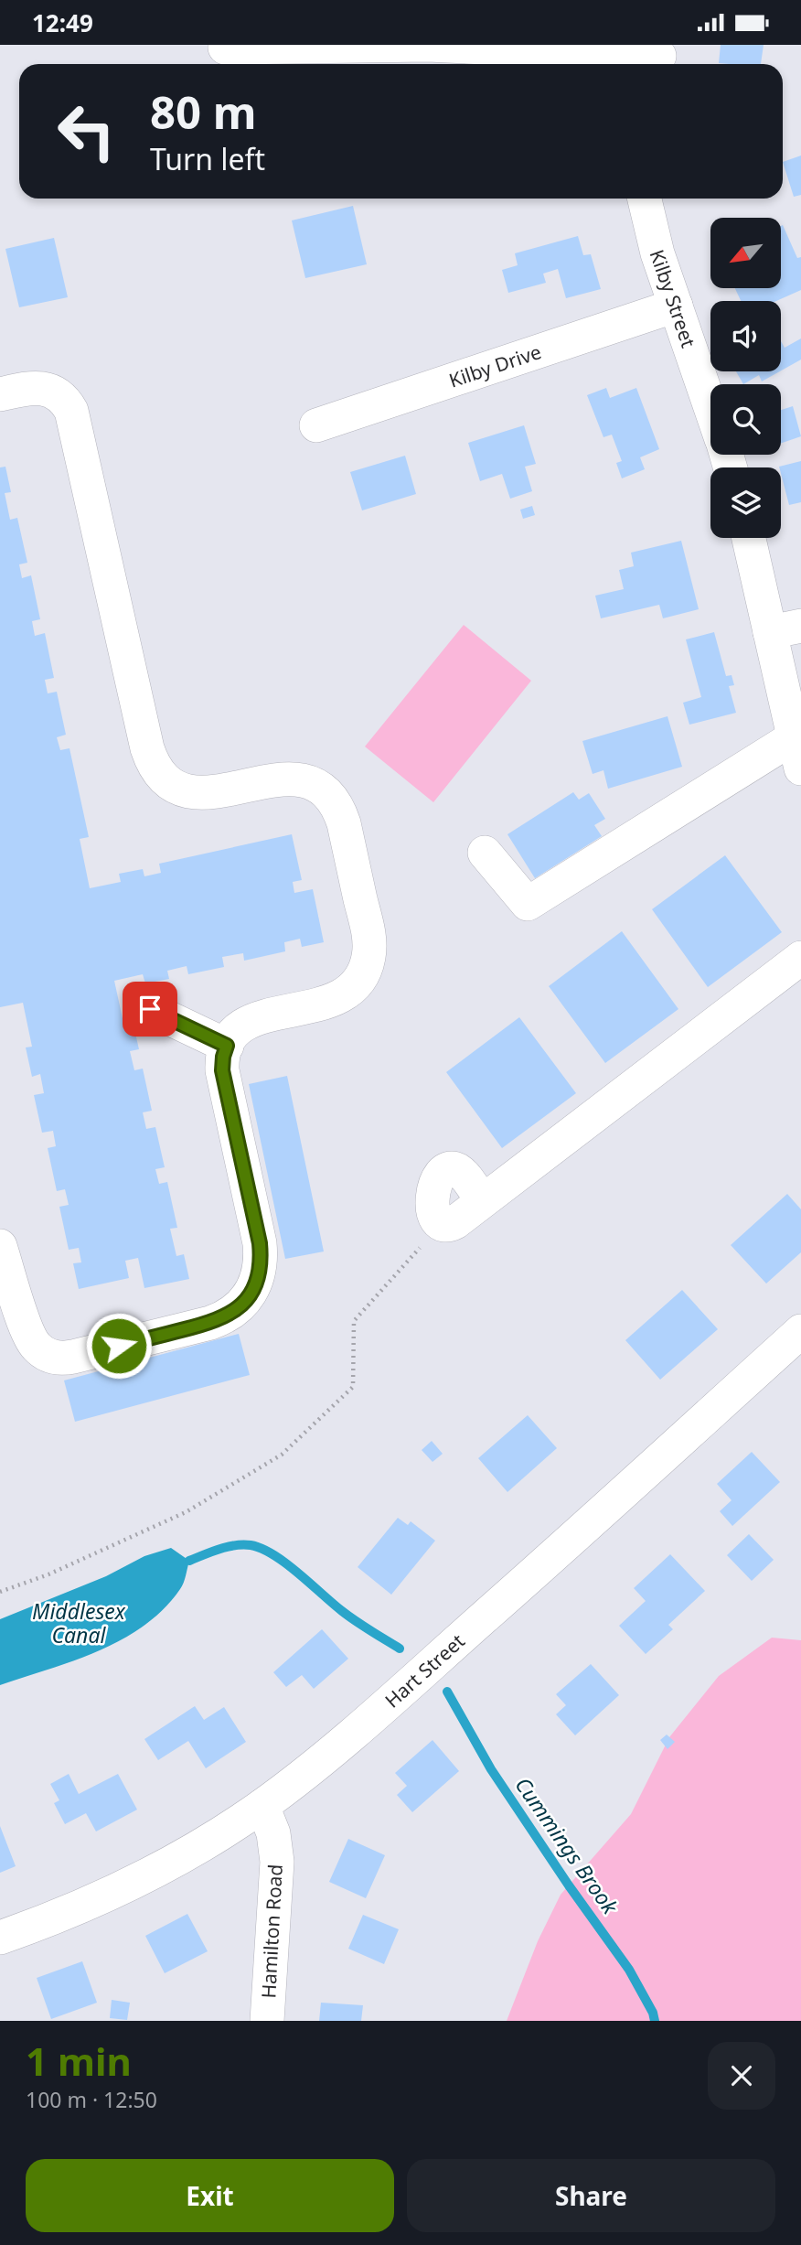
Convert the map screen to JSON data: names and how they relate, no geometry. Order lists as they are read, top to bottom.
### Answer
{
  "streets": {
    "street": [
      "Kilby Street",
      "Kilby Drive",
      "Hart Street",
      "Hamilton Road"
    ]
  },
  "crossings": [
    ["Kilby Street", "Kilby Drive"],
    ["Hart Street", "Hamilton Road"]
  ],
  "water": ["Middlesex Canal", "Cummings Brook"],
  "north": "bottom left",
  "page": {
    "status": "12:49",
    "turn": ["80 m", "Turn left"],
    "heading": ["1 min", "100 m · 12:50"],
    "buttons": ["Exit", "Share"]
  }
}
